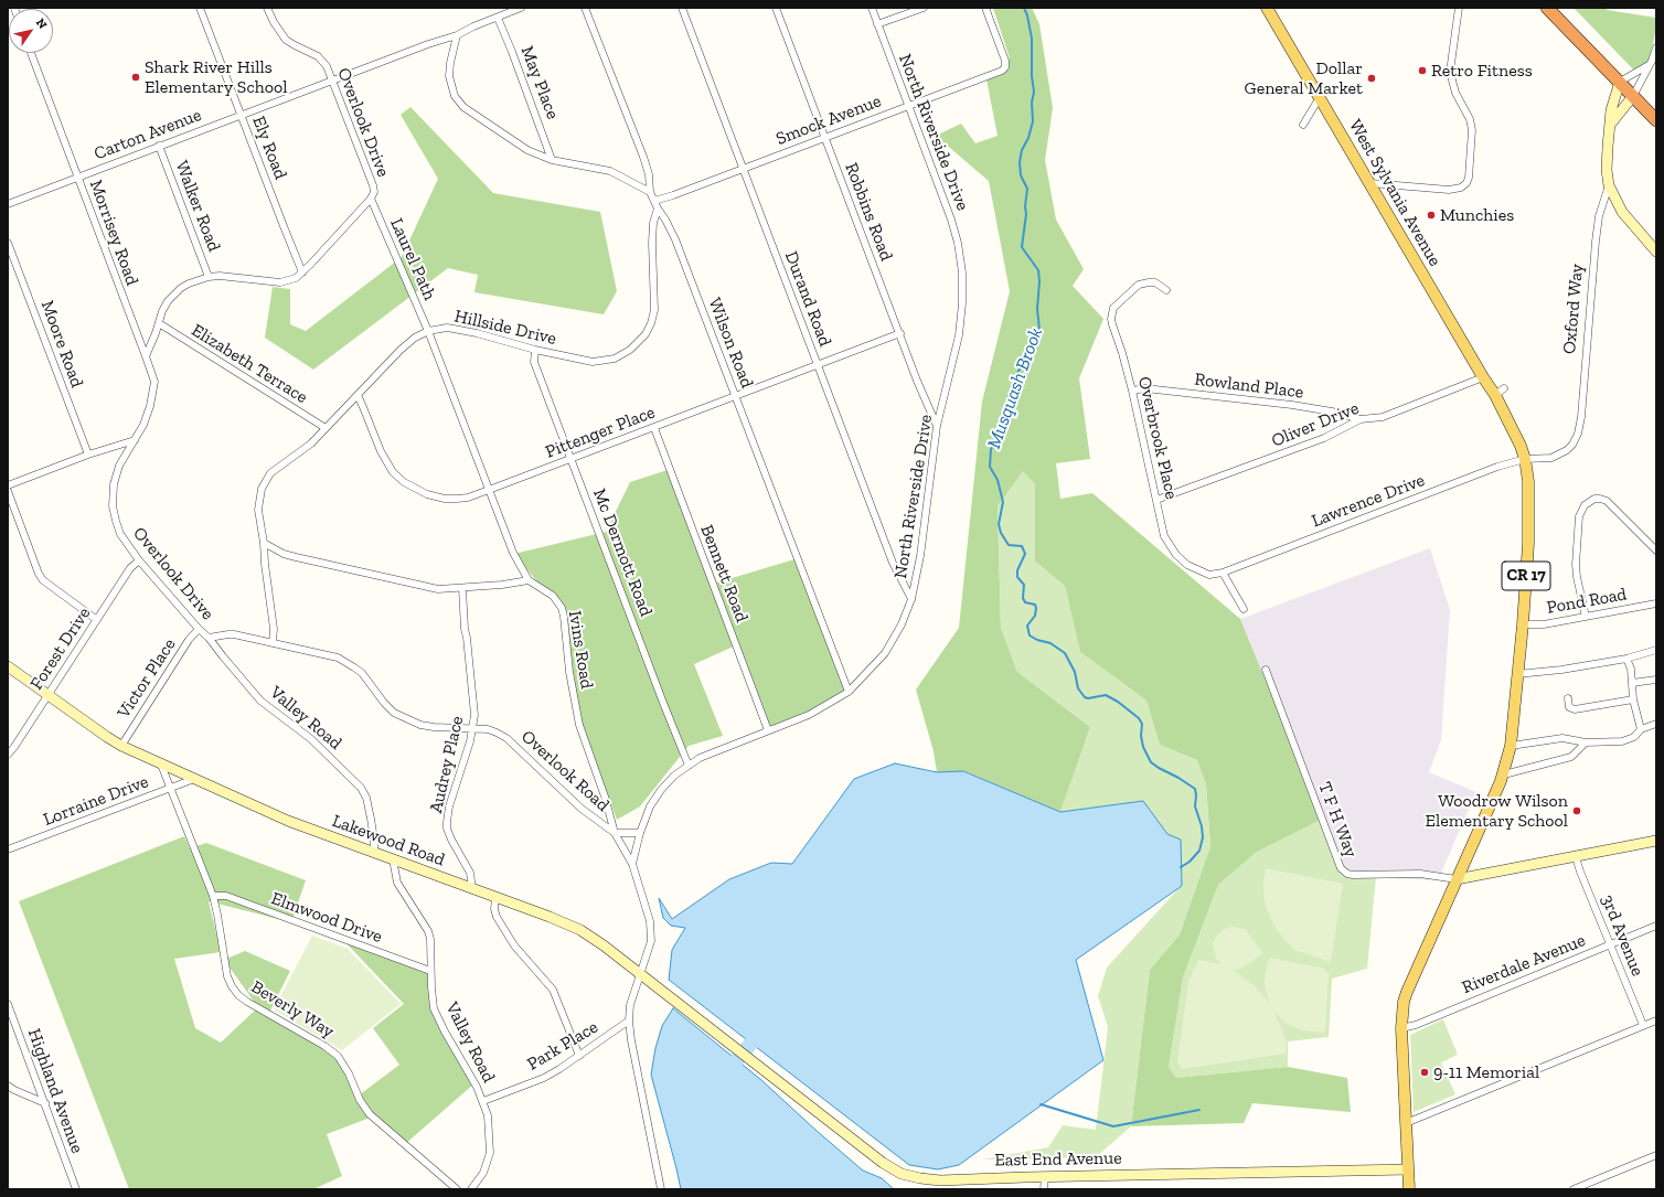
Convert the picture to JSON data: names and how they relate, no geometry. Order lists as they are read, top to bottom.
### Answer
{
  "streets": {
    "main road": ["West Sylvania Avenue", "CR 17"],
    "street": [
      "May Place",
      "Smock Avenue",
      "Overlook Drive",
      "North Riverside Drive",
      "Carton Avenue",
      "Ely Road",
      "Walker Road",
      "Robbins Road",
      "Morrisey Road",
      "Laurel Path",
      "Durand Road",
      "Oxford Way",
      "Hillside Drive",
      "Wilson Road",
      "Moore Road",
      "Elizabeth Terrace",
      "Rowland Place",
      "Oliver Drive",
      "Pittenger Place",
      "Overbrook Place",
      "Lawrence Drive",
      "Mc Dermott Road",
      "Bennett Road",
      "Pond Road",
      "Forest Drive",
      "Ivins Road",
      "Victor Place",
      "Valley Road",
      "Audrey Place",
      "Overlook Road",
      "Lorraine Drive",
      "T F H Way",
      "Lakewood Road",
      "Elmwood Drive",
      "3rd Avenue",
      "Riverdale Avenue",
      "Beverly Way",
      "Park Place",
      "Highland Avenue",
      "East End Avenue"
    ]
  },
  "crossings": [
    ["May Place", "Carton Avenue"],
    ["Smock Avenue", "North Riverside Drive"],
    ["Smock Avenue", "Robbins Road"],
    ["Smock Avenue", "Durand Road"],
    ["Smock Avenue", "Wilson Road"],
    ["Overlook Drive", "Carton Avenue"],
    ["Overlook Drive", "Ely Road"],
    ["Overlook Drive", "Walker Road"],
    ["Overlook Drive", "Morrisey Road"],
    ["Overlook Drive", "Laurel Path"],
    ["Overlook Drive", "Hillside Drive"],
    ["Overlook Drive", "Elizabeth Terrace"],
    ["Overlook Drive", "Forest Drive"],
    ["Overlook Drive", "Victor Place"],
    ["Overlook Drive", "Valley Road"],
    ["Overlook Drive", "Audrey Place"],
    ["Overlook Drive", "Overlook Road"],
    ["North Riverside Drive", "Robbins Road"],
    ["North Riverside Drive", "Durand Road"],
    ["North Riverside Drive", "Wilson Road"],
    ["North Riverside Drive", "Mc Dermott Road"],
    ["North Riverside Drive", "Bennett Road"],
    ["North Riverside Drive", "Ivins Road"],
    ["North Riverside Drive", "Overlook Road"],
    ["Carton Avenue", "Ely Road"],
    ["Carton Avenue", "Walker Road"],
    ["Carton Avenue", "Morrisey Road"],
    ["West Sylvania Avenue", "Oxford Way"],
    ["West Sylvania Avenue", "Oliver Drive"],
    ["West Sylvania Avenue", "Lawrence Drive"],
    ["West Sylvania Avenue", "Pond Road"],
    ["West Sylvania Avenue", "T F H Way"],
    ["West Sylvania Avenue", "Riverdale Avenue"],
    ["West Sylvania Avenue", "East End Avenue"],
    ["Robbins Road", "Pittenger Place"],
    ["Laurel Path", "Hillside Drive"],
    ["Laurel Path", "Ivins Road"],
    ["Durand Road", "Pittenger Place"],
    ["Oxford Way", "Lawrence Drive"],
    ["Hillside Drive", "Wilson Road"],
    ["Hillside Drive", "Elizabeth Terrace"],
    ["Hillside Drive", "Pittenger Place"],
    ["Hillside Drive", "Mc Dermott Road"],
    ["Hillside Drive", "Ivins Road"],
    ["Wilson Road", "Pittenger Place"],
    ["Rowland Place", "Oliver Drive"],
    ["Rowland Place", "Overbrook Place"],
    ["Oliver Drive", "Overbrook Place"],
    ["Pittenger Place", "Mc Dermott Road"],
    ["Pittenger Place", "Bennett Road"],
    ["Pittenger Place", "Ivins Road"],
    ["Overbrook Place", "Lawrence Drive"],
    ["Forest Drive", "Lakewood Road"],
    ["Ivins Road", "Overlook Road"],
    ["Ivins Road", "Lakewood Road"],
    ["Ivins Road", "Park Place"],
    ["Victor Place", "Lakewood Road"],
    ["Valley Road", "Lakewood Road"],
    ["Valley Road", "Elmwood Drive"],
    ["Valley Road", "Park Place"],
    ["Audrey Place", "Overlook Road"],
    ["Audrey Place", "Lakewood Road"],
    ["Lorraine Drive", "Lakewood Road"],
    ["Lorraine Drive", "Beverly Way"],
    ["Lakewood Road", "Beverly Way"],
    ["Lakewood Road", "East End Avenue"],
    ["Elmwood Drive", "Beverly Way"],
    ["3rd Avenue", "Riverdale Avenue"]
  ],
  "water": ["Musquash Brook"],
  "places": [
    "Retro Fitness",
    "Shark River Hills Elementary School",
    "Dollar General Market",
    "Munchies",
    "Woodrow Wilson Elementary School",
    "9-11 Memorial"
  ],
  "north": "top right"
}
